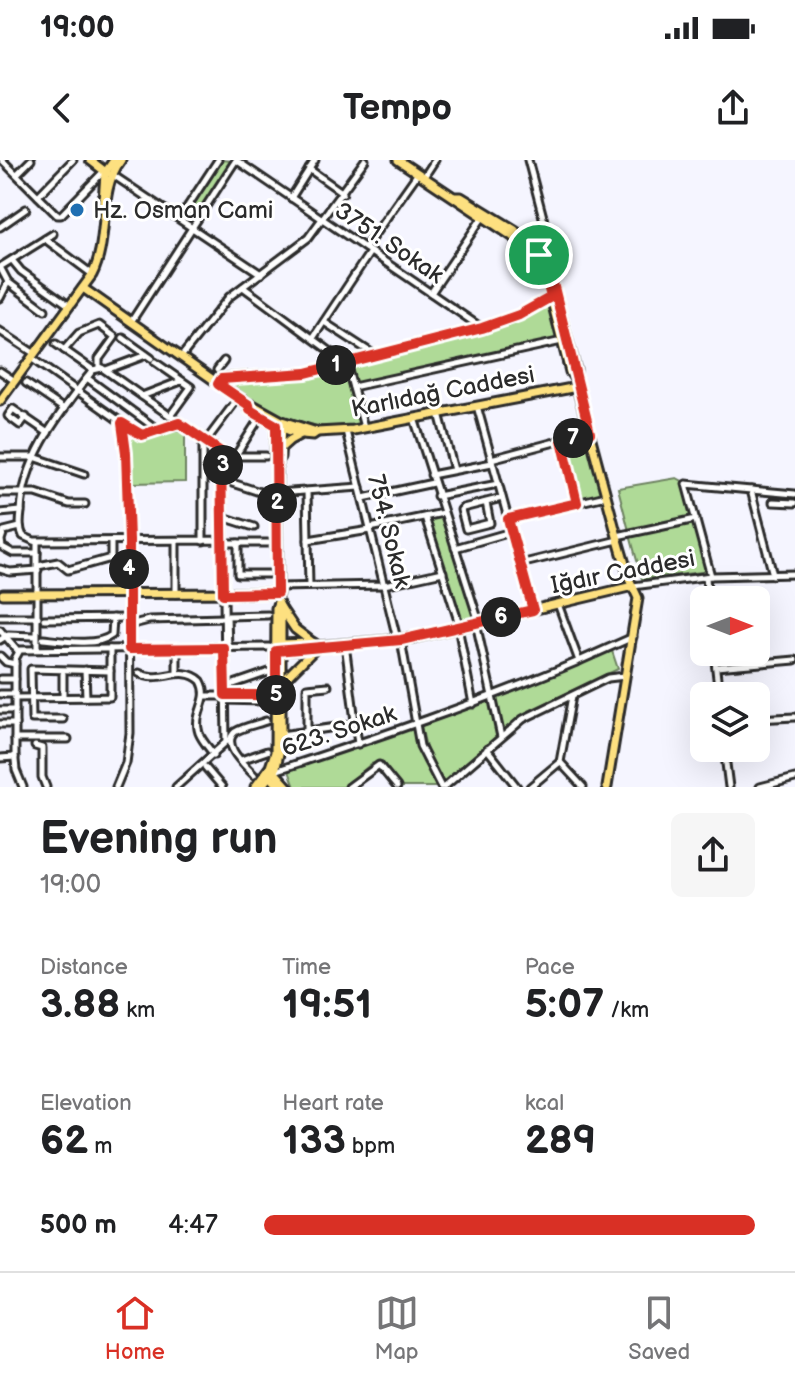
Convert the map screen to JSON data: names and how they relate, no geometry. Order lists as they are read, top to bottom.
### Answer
{
  "streets": {
    "main road": ["Karlıdağ Caddesi", "Iğdır Caddesi"],
    "street": ["3751. Sokak", "754. Sokak", "623. Sokak"]
  },
  "crossings": [
    ["Karlıdağ Caddesi", "754. Sokak"],
    ["754. Sokak", "Iğdır Caddesi"],
    ["754. Sokak", "623. Sokak"]
  ],
  "places": ["Hz. Osman Cami"],
  "north": "right",
  "page": {
    "status": "19:00",
    "header": "Tempo",
    "pins": [
      "1",
      "7",
      "3",
      "2",
      "4",
      "6",
      "5"
    ],
    "heading": ["Evening run", "19:00"],
    "stats": [
      ["Distance", "3.88 km"],
      ["Time", "19:51"],
      ["Pace", "5:07 /km"],
      ["Elevation", "62 m"],
      ["Heart rate", "133 bpm"],
      ["kcal", "289"]
    ],
    "list": [
      {
        "name": "500 m",
        "note": "4:47"
      }
    ],
    "tabs": ["Home", "Map", "Saved"]
  }
}
